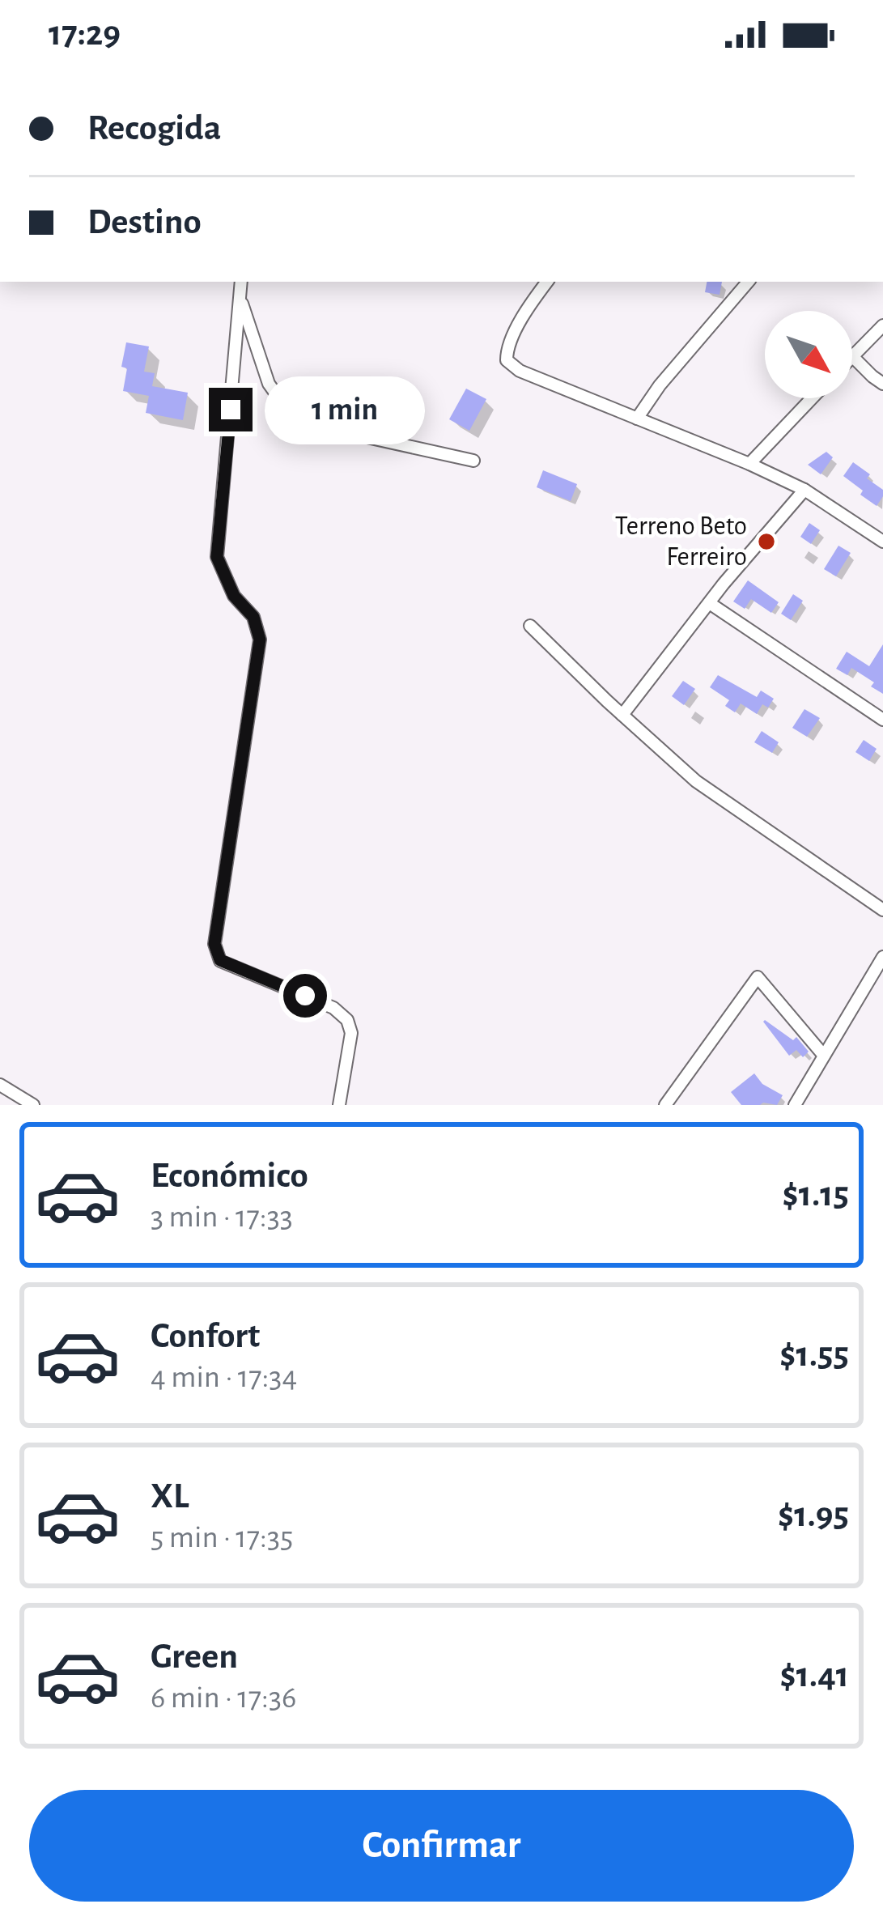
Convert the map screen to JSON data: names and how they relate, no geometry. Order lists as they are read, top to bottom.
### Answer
{
  "places": ["Terreno Beto Ferreiro"],
  "north": "bottom right",
  "page": {
    "status": "17:29",
    "banner": ["Recogida", "Destino"],
    "bubble": "1 min",
    "list": [
      {
        "name": "Económico",
        "note": "3 min · 17:33",
        "value": "$1.15"
      },
      {
        "name": "Confort",
        "note": "4 min · 17:34",
        "value": "$1.55"
      },
      {
        "name": "XL",
        "note": "5 min · 17:35",
        "value": "$1.95"
      },
      {
        "name": "Green",
        "note": "6 min · 17:36",
        "value": "$1.41"
      }
    ],
    "buttons": "Confirmar"
  }
}
